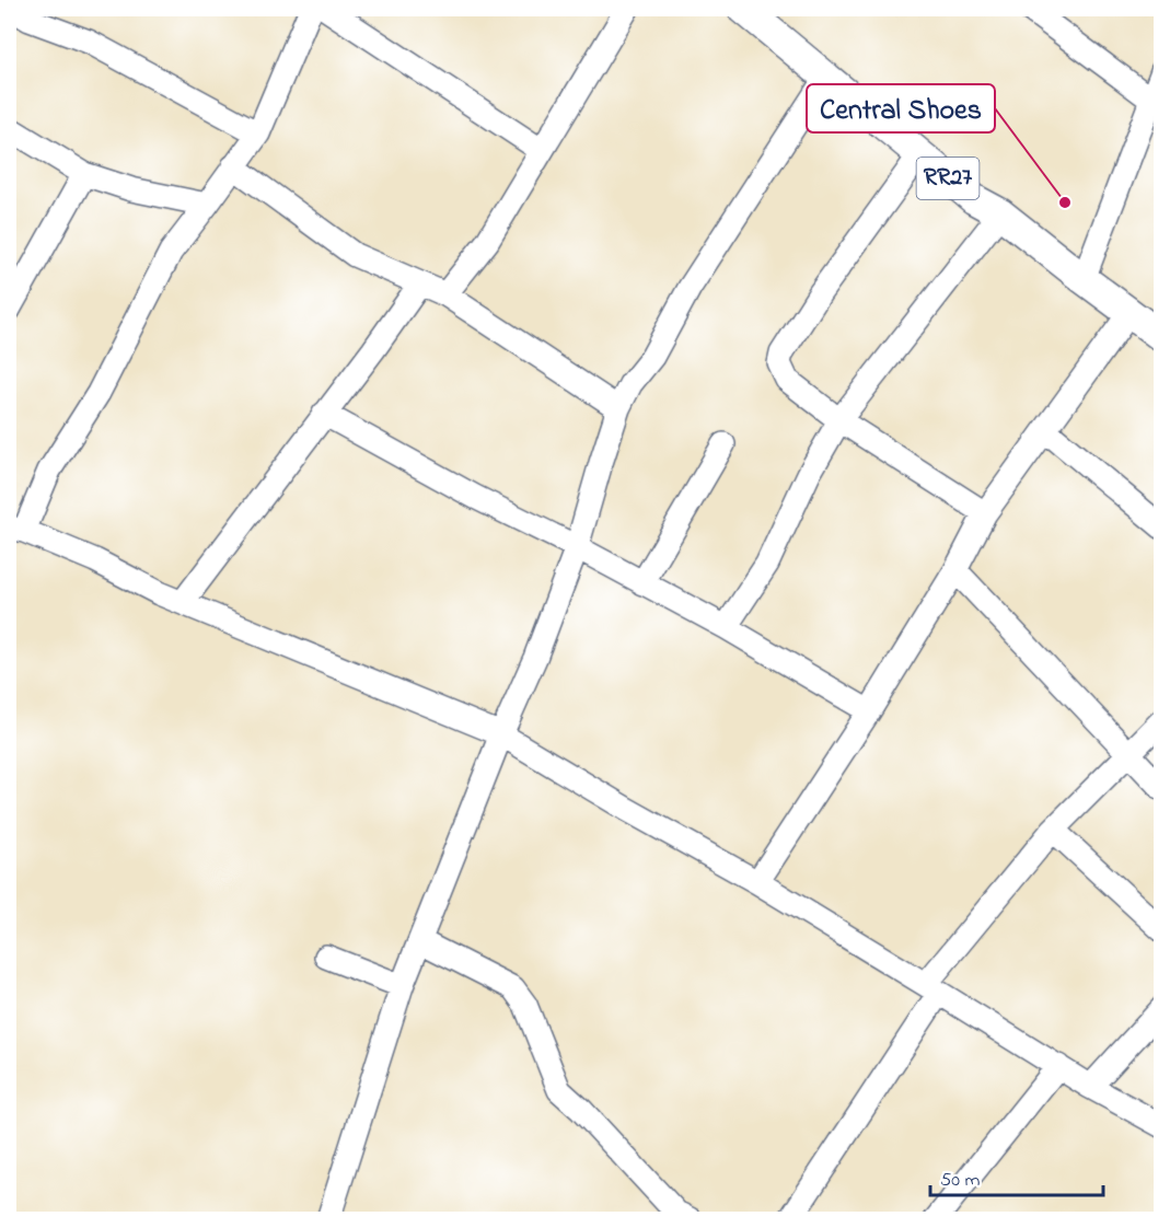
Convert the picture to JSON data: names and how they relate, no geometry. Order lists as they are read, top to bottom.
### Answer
{
  "streets": {
    "main road": ["RR27"]
  },
  "places": ["Central Shoes"],
  "scale_bar": "50 m"
}
